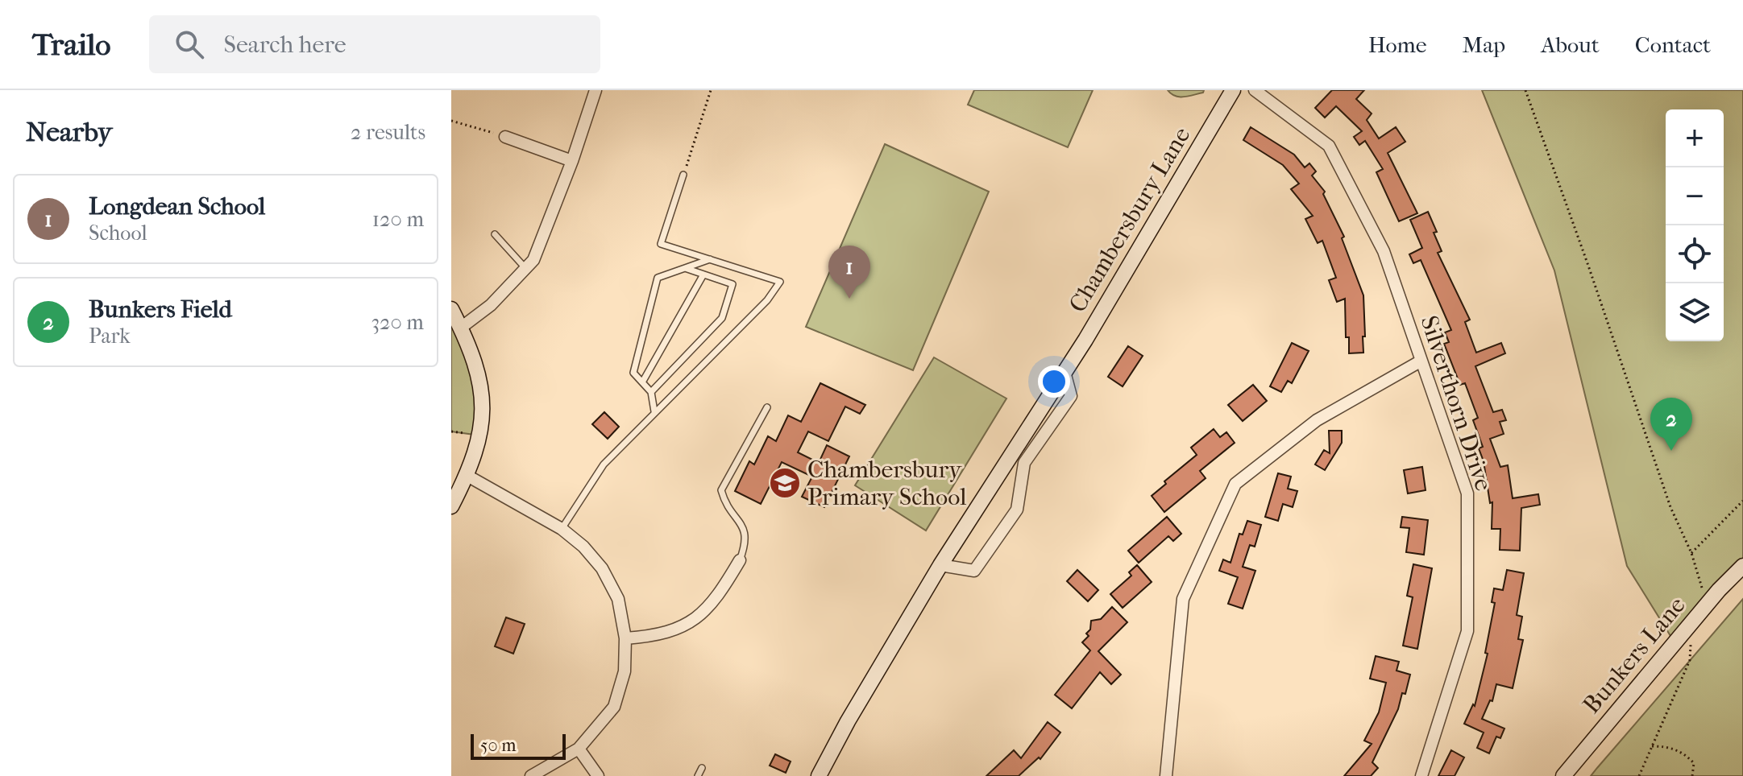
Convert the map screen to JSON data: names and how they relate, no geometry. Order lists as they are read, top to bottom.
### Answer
{
  "streets": {
    "street": ["Chambersbury Lane", "Silverthorn Drive", "Bunkers Lane"]
  },
  "places": {
    "school or university": ["Chambersbury Primary School"]
  },
  "scale_bar": "50 m",
  "page": {
    "header": "Trailo",
    "search": "Search here",
    "nav": [
      "Home",
      "Map",
      "About",
      "Contact"
    ],
    "heading": ["Nearby", "2 results"],
    "map_buttons": ["+", "−"],
    "list": [
      {
        "mark": "1",
        "name": "Longdean School",
        "note": "School",
        "value": "120 m"
      },
      {
        "mark": "2",
        "name": "Bunkers Field",
        "note": "Park",
        "value": "320 m"
      }
    ],
    "pins": ["1", "2"],
    "scale": "50 m"
  }
}
